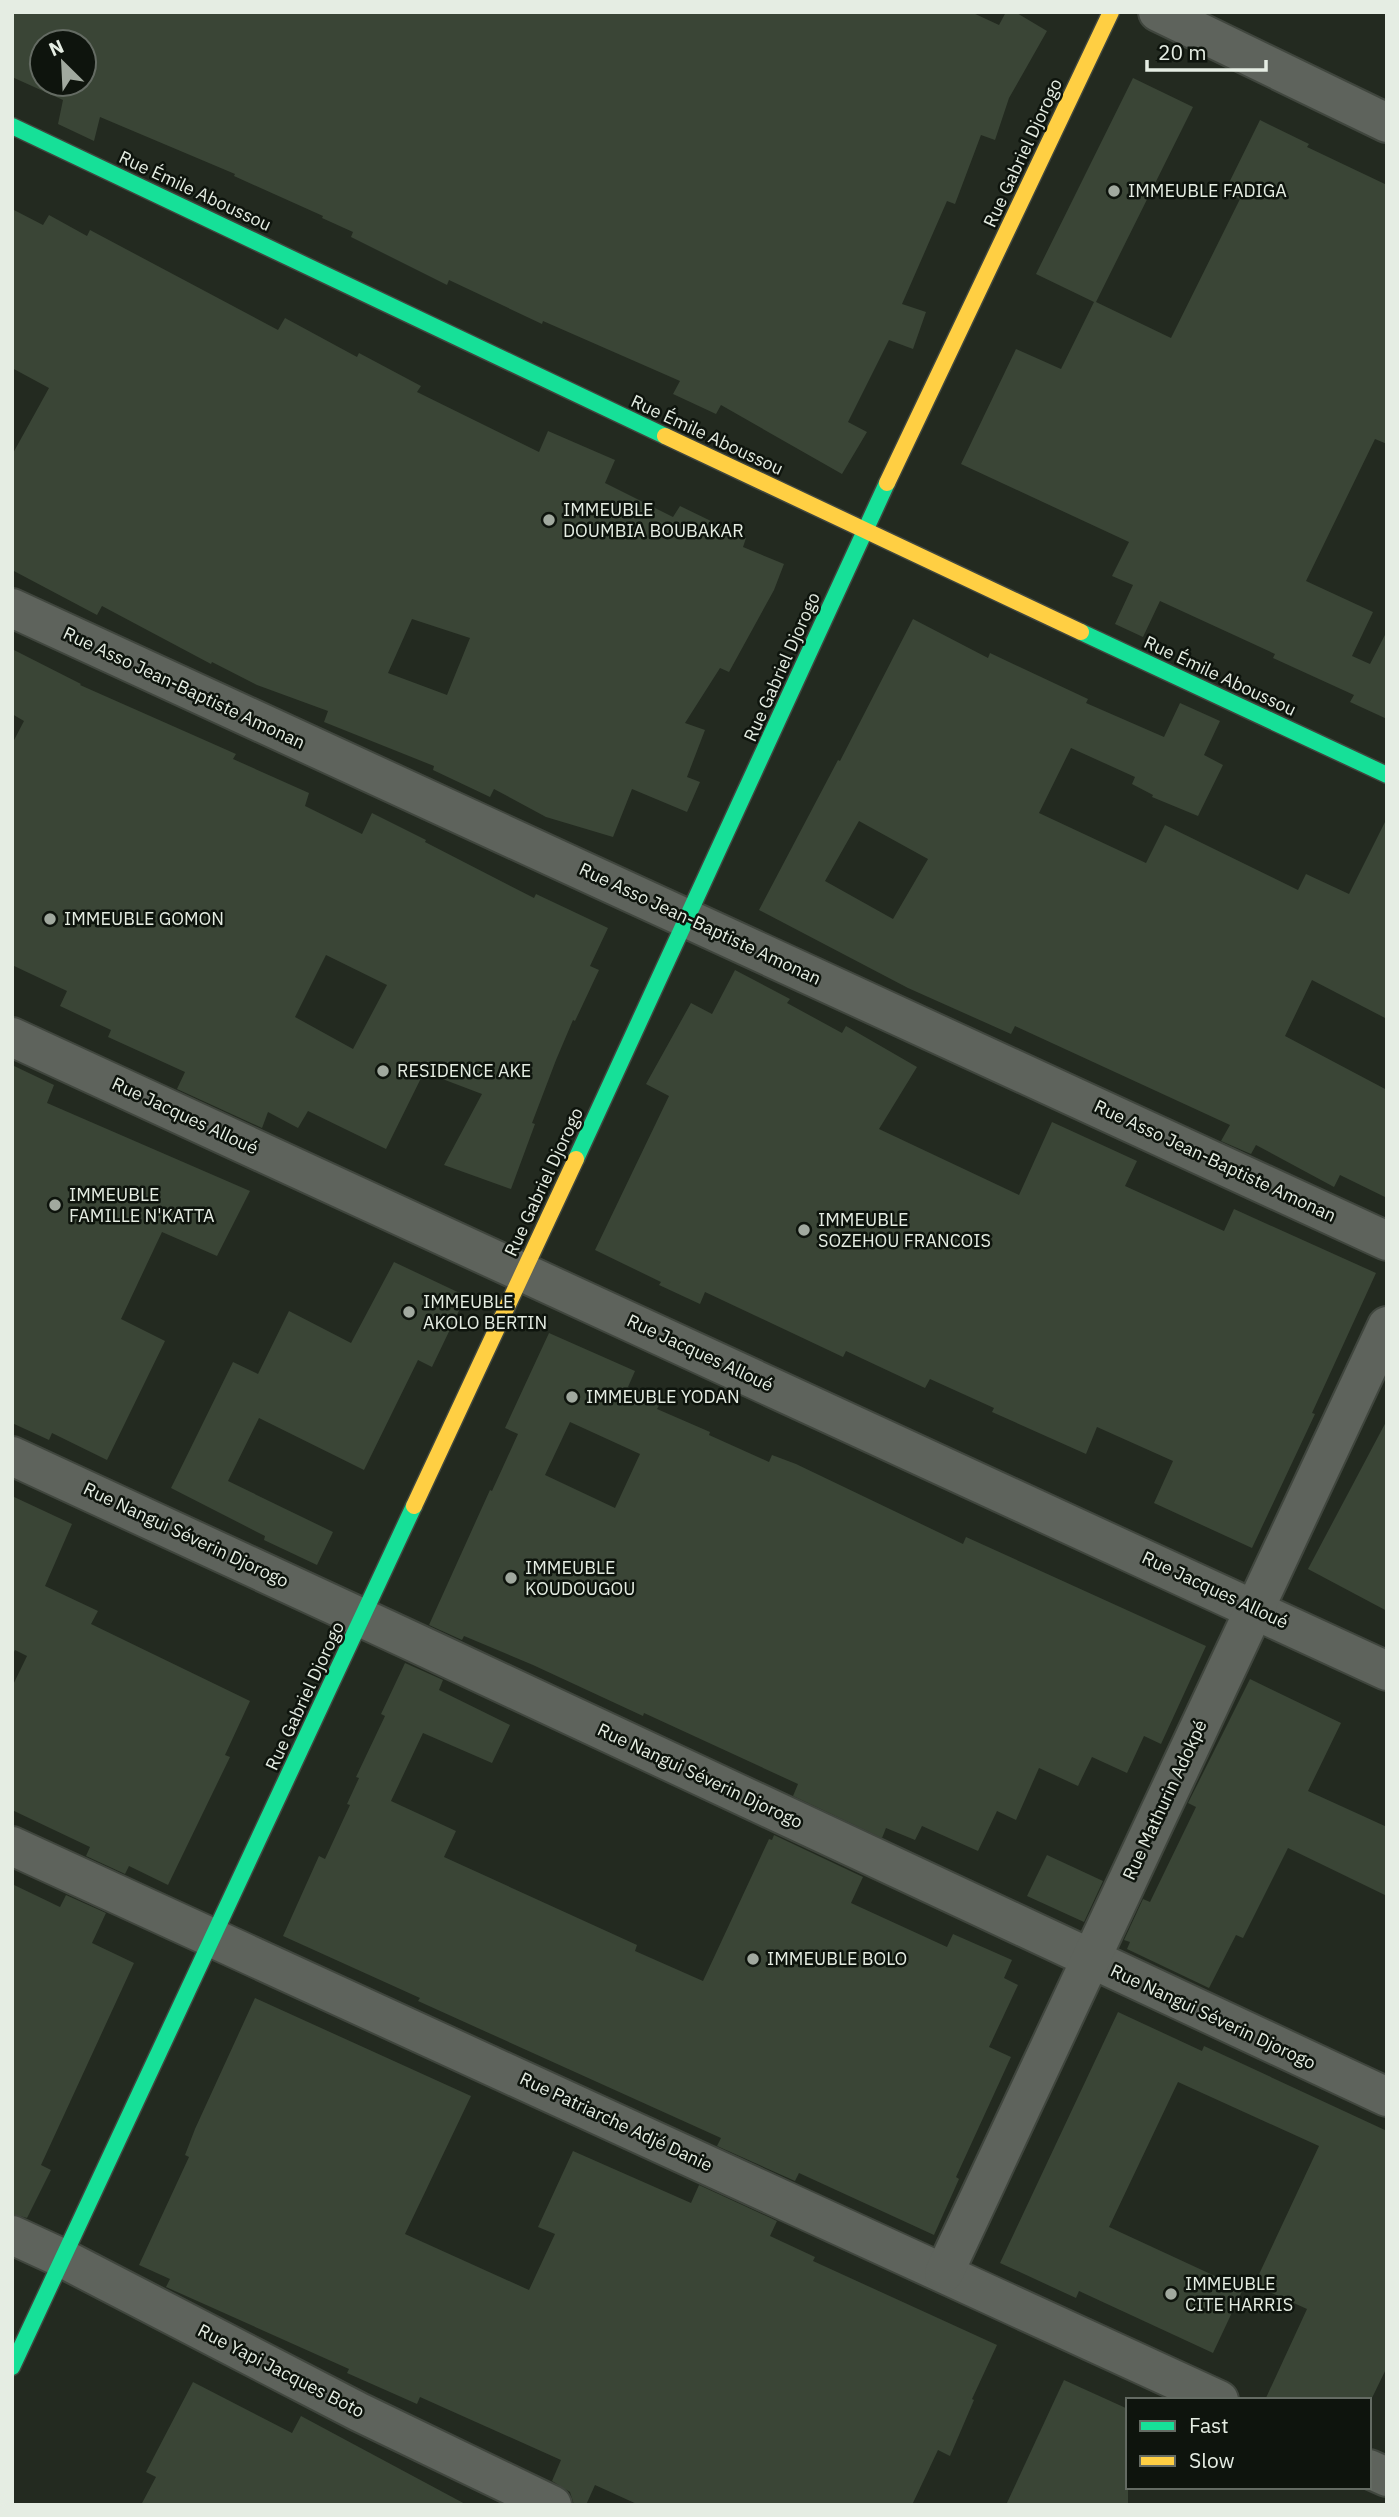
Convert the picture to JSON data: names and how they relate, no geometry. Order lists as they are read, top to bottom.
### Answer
{
  "streets": {
    "street": [
      "Rue Gabriel Djorogo",
      "Rue Émile Aboussou",
      "Rue Asso Jean-Baptiste Amonan",
      "Rue Jacques Alloué",
      "Rue Nangui Séverin Djorogo",
      "Rue Mathurin Adokpé",
      "Rue Patriarche Adjé Danie",
      "Rue Yapi Jacques Boto"
    ]
  },
  "crossings": [
    ["Rue Gabriel Djorogo", "Rue Émile Aboussou"],
    ["Rue Gabriel Djorogo", "Rue Asso Jean-Baptiste Amonan"],
    ["Rue Gabriel Djorogo", "Rue Jacques Alloué"],
    ["Rue Gabriel Djorogo", "Rue Nangui Séverin Djorogo"],
    ["Rue Gabriel Djorogo", "Rue Patriarche Adjé Danie"],
    ["Rue Gabriel Djorogo", "Rue Yapi Jacques Boto"],
    ["Rue Jacques Alloué", "Rue Mathurin Adokpé"],
    ["Rue Nangui Séverin Djorogo", "Rue Mathurin Adokpé"],
    ["Rue Mathurin Adokpé", "Rue Patriarche Adjé Danie"]
  ],
  "places": [
    "IMMEUBLE FADIGA",
    "IMMEUBLE DOUMBIA BOUBAKAR",
    "IMMEUBLE GOMON",
    "RESIDENCE AKE",
    "IMMEUBLE FAMILLE N'KATTA",
    "IMMEUBLE SOZEHOU FRANCOIS",
    "IMMEUBLE AKOLO BERTIN",
    "IMMEUBLE YODAN",
    "IMMEUBLE KOUDOUGOU",
    "IMMEUBLE BOLO",
    "IMMEUBLE CITE HARRIS"
  ],
  "legend": ["Fast", "Slow"],
  "scale_bar": "20 m",
  "north": "top left"
}
